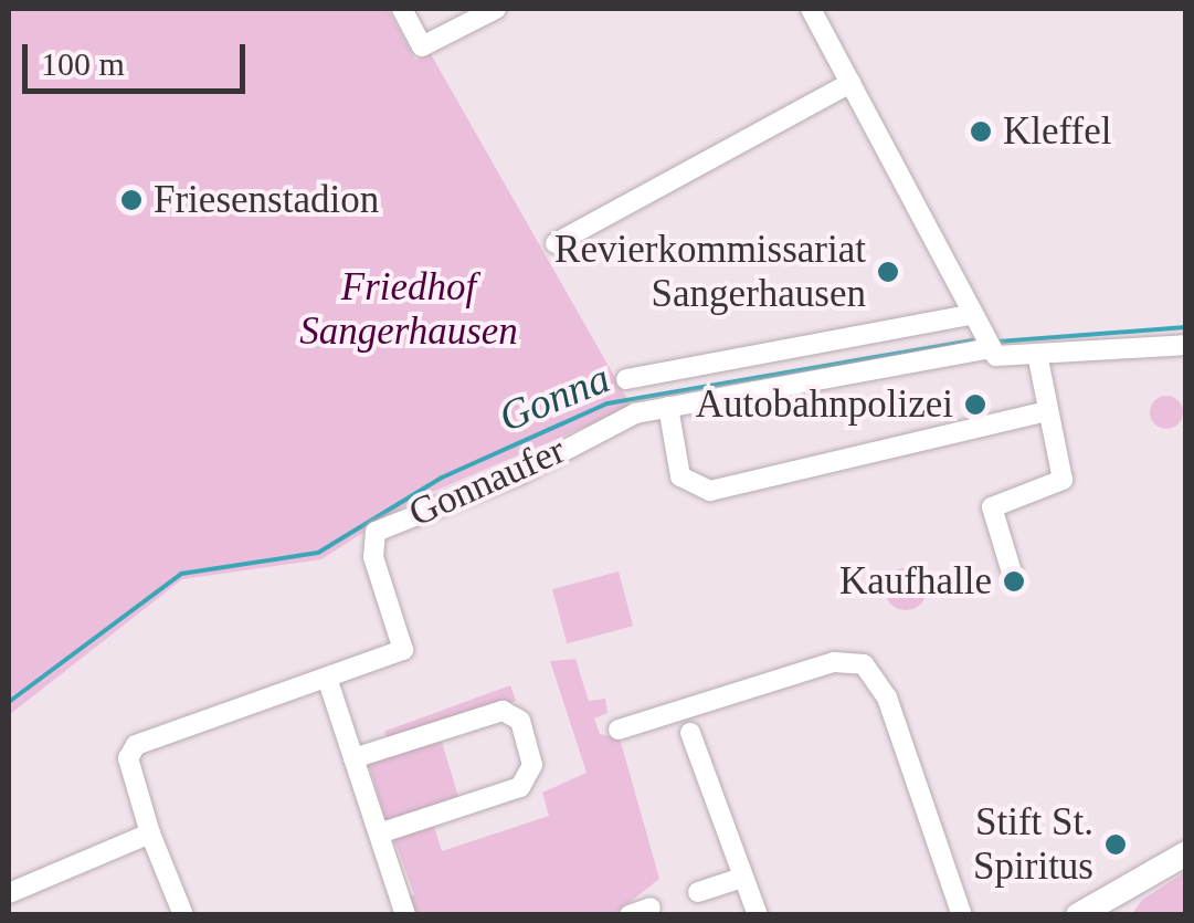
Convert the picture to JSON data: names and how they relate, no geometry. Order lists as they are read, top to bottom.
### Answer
{
  "streets": {
    "street": ["Gonnaufer"]
  },
  "water": ["Gonna"],
  "parks": ["Friedhof Sangerhausen"],
  "places": [
    "Kleffel",
    "Friesenstadion",
    "Revierkommissariat Sangerhausen",
    "Autobahnpolizei",
    "Kaufhalle",
    "Stift St. Spiritus"
  ],
  "scale_bar": "100 m"
}
